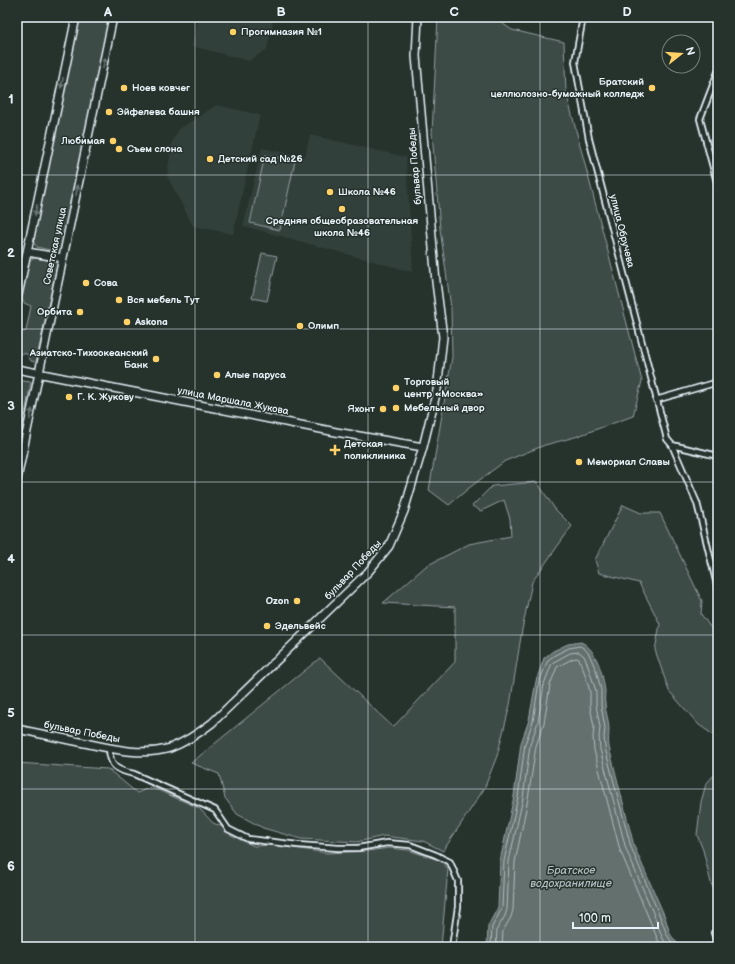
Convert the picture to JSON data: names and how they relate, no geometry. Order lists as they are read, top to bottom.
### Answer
{
  "streets": {
    "street": [
      "бульвар Победы",
      "улица Обручева",
      "Советская улица",
      "улица Маршала Жукова"
    ]
  },
  "crossings": [
    ["бульвар Победы", "улица Маршала Жукова"],
    ["Советская улица", "улица Маршала Жукова"]
  ],
  "water": ["Братское водохранилище"],
  "places": {
    "other": [
      "Прогимназия №1",
      "Ноев ковчег",
      "Братский целлюлозно-бумажный колледж",
      "Эйфелева башня",
      "Любимая",
      "Съем слона",
      "Детский сад №26",
      "Школа №46",
      "Средняя общеобразовательная школа №46",
      "Сова",
      "Вся мебель Тут",
      "Орбита",
      "Askona",
      "Олимп",
      "Азиатско-Тихоокеанский Банк",
      "Алые паруса",
      "Торговый центр «Москва»",
      "Г. К. Жукову",
      "Мебельный двор",
      "Яхонт",
      "Мемориал Славы",
      "Ozon",
      "Эдельвейс"
    ],
    "health": ["Детская поликлиника"]
  },
  "scale_bar": "100 m",
  "north": "right",
  "grid": {
    "columns": [
      "A",
      "B",
      "C",
      "D"
    ],
    "rows": [
      "1",
      "2",
      "3",
      "4",
      "5",
      "6"
    ]
  }
}
